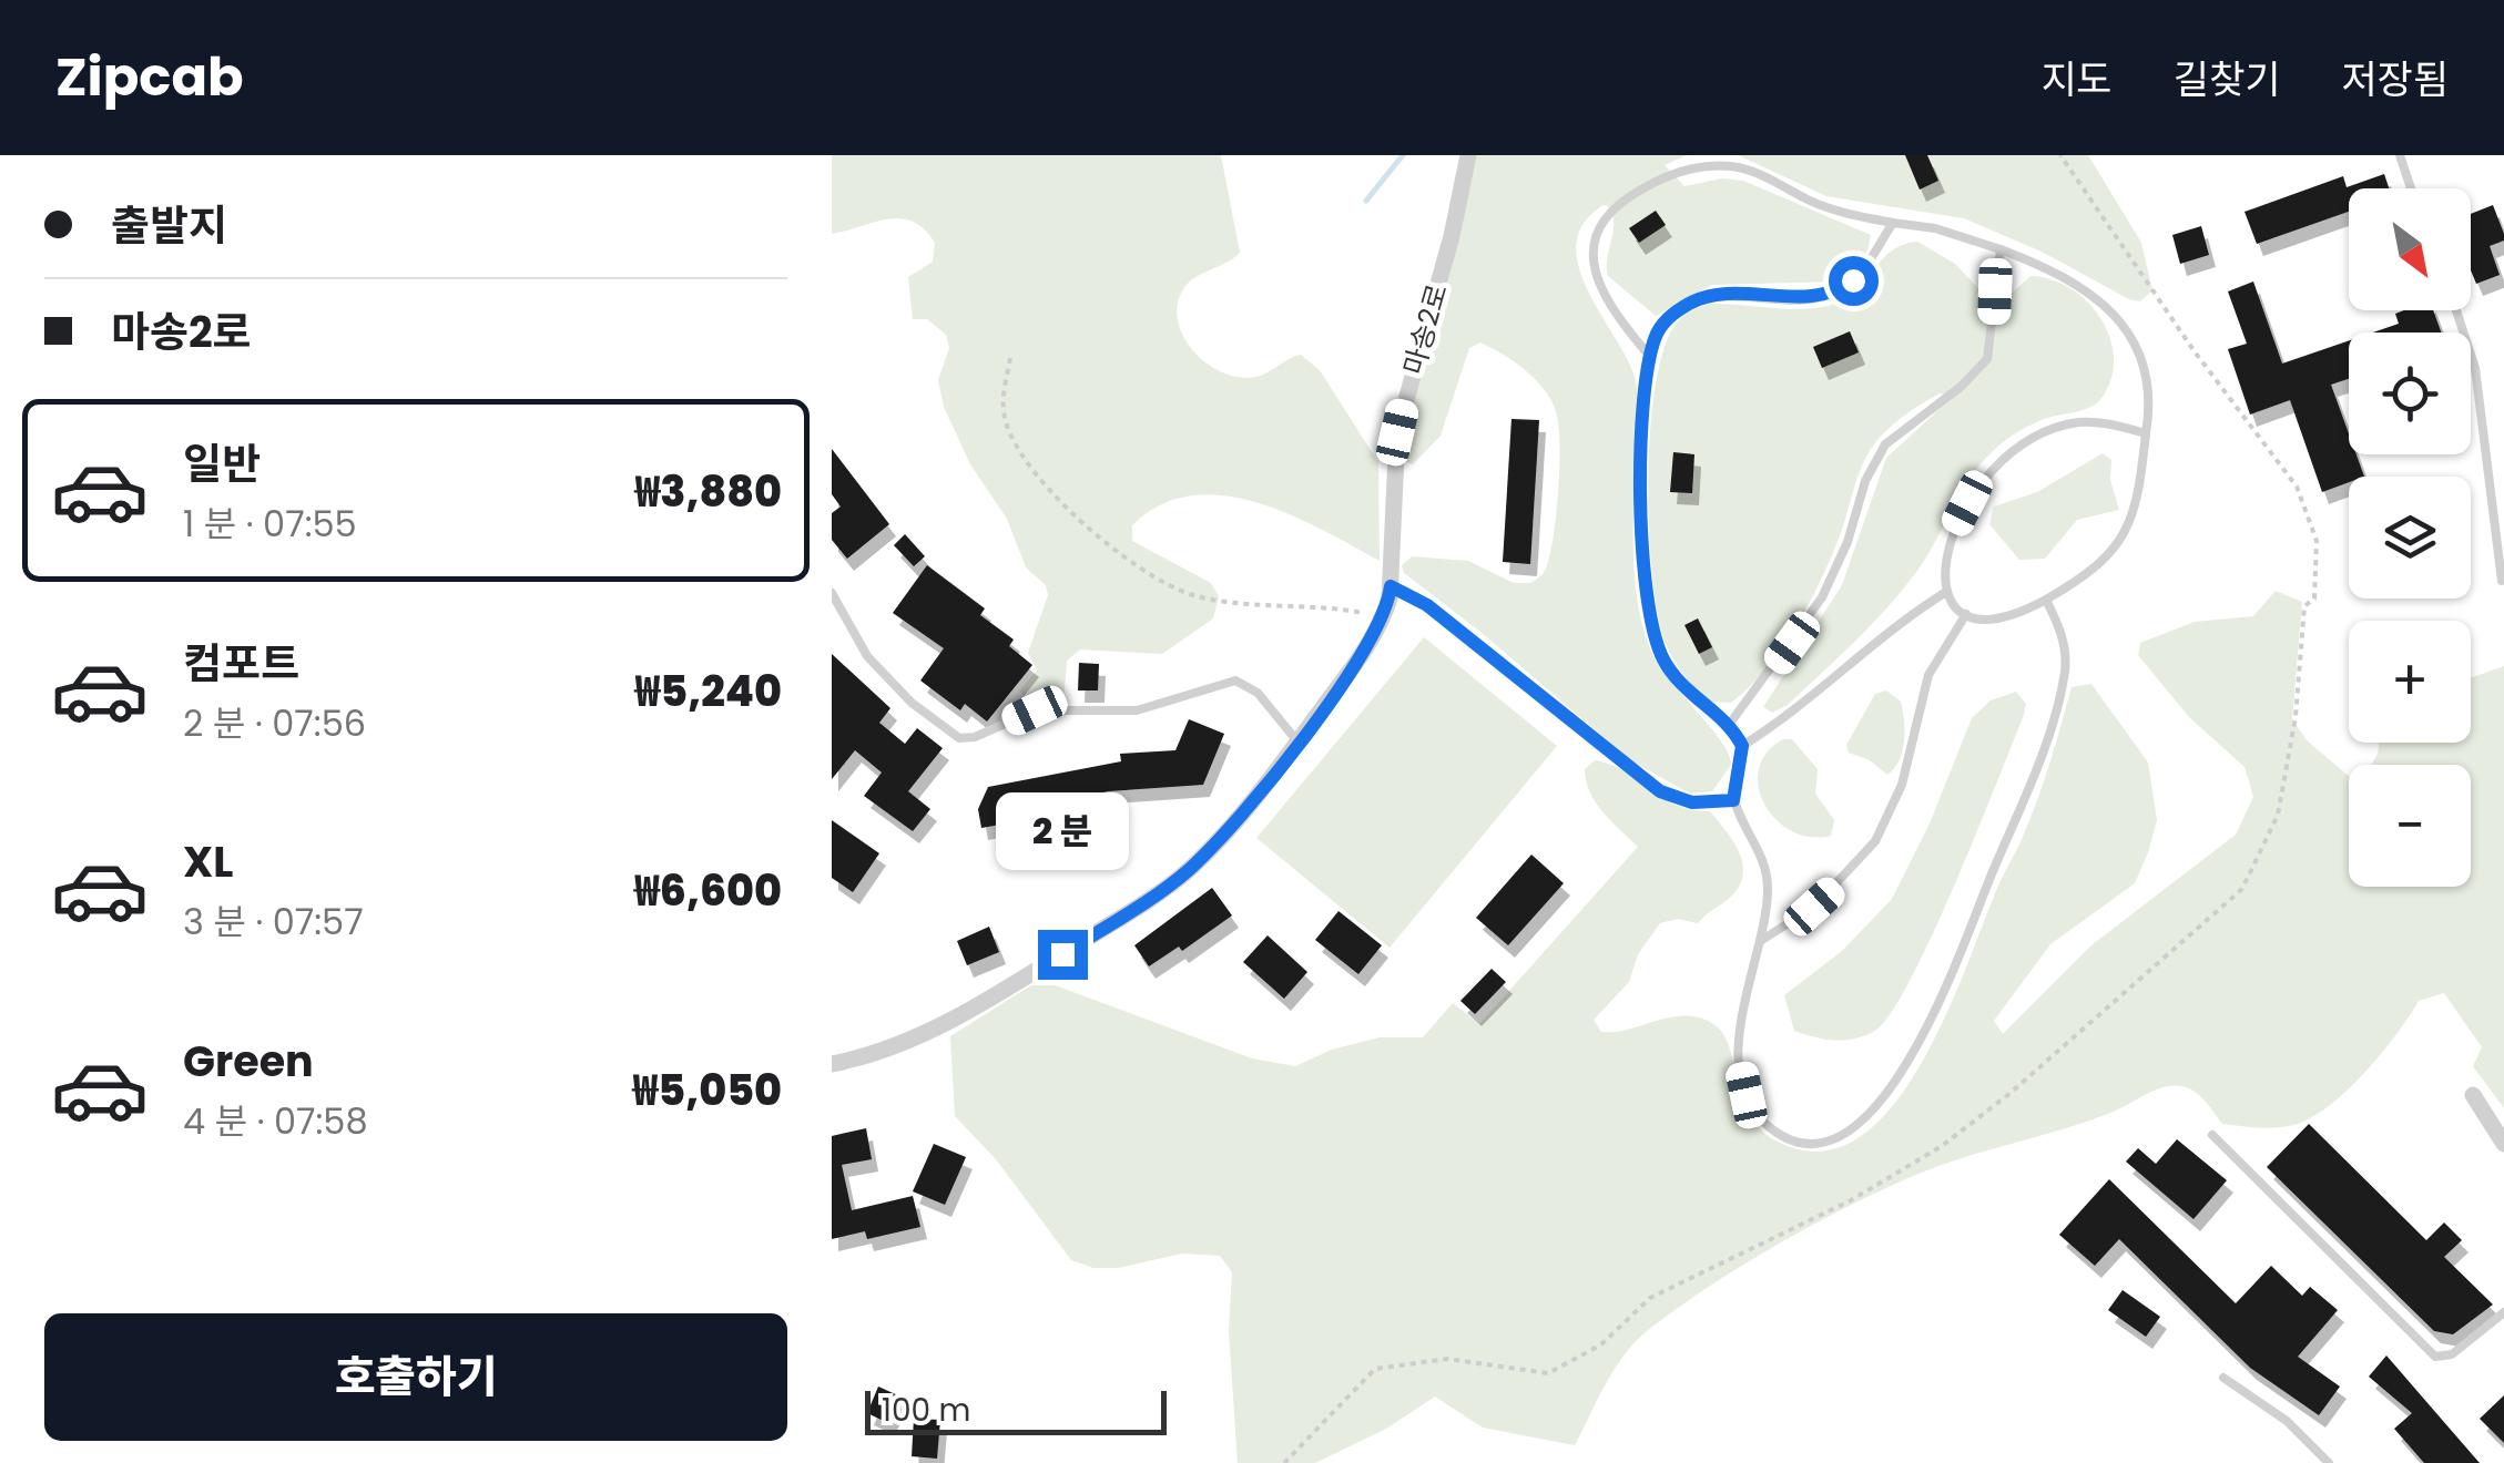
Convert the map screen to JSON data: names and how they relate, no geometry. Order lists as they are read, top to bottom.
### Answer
{
  "streets": {
    "street": ["마송2로"]
  },
  "scale_bar": "100 m",
  "north": "bottom right",
  "page": {
    "header": "Zipcab",
    "nav": ["지도", "길찾기", "저장됨"],
    "banner": ["출발지", "마송2로"],
    "map_buttons": ["+", "−"],
    "list": [
      {
        "name": "일반",
        "note": "1 분 · 07:55",
        "value": "₩3,880"
      },
      {
        "name": "컴포트",
        "note": "2 분 · 07:56",
        "value": "₩5,240"
      },
      {
        "name": "XL",
        "note": "3 분 · 07:57",
        "value": "₩6,600"
      },
      {
        "name": "Green",
        "note": "4 분 · 07:58",
        "value": "₩5,050"
      }
    ],
    "bubble": "2 분",
    "buttons": "호출하기",
    "scale": "100 m"
  }
}
